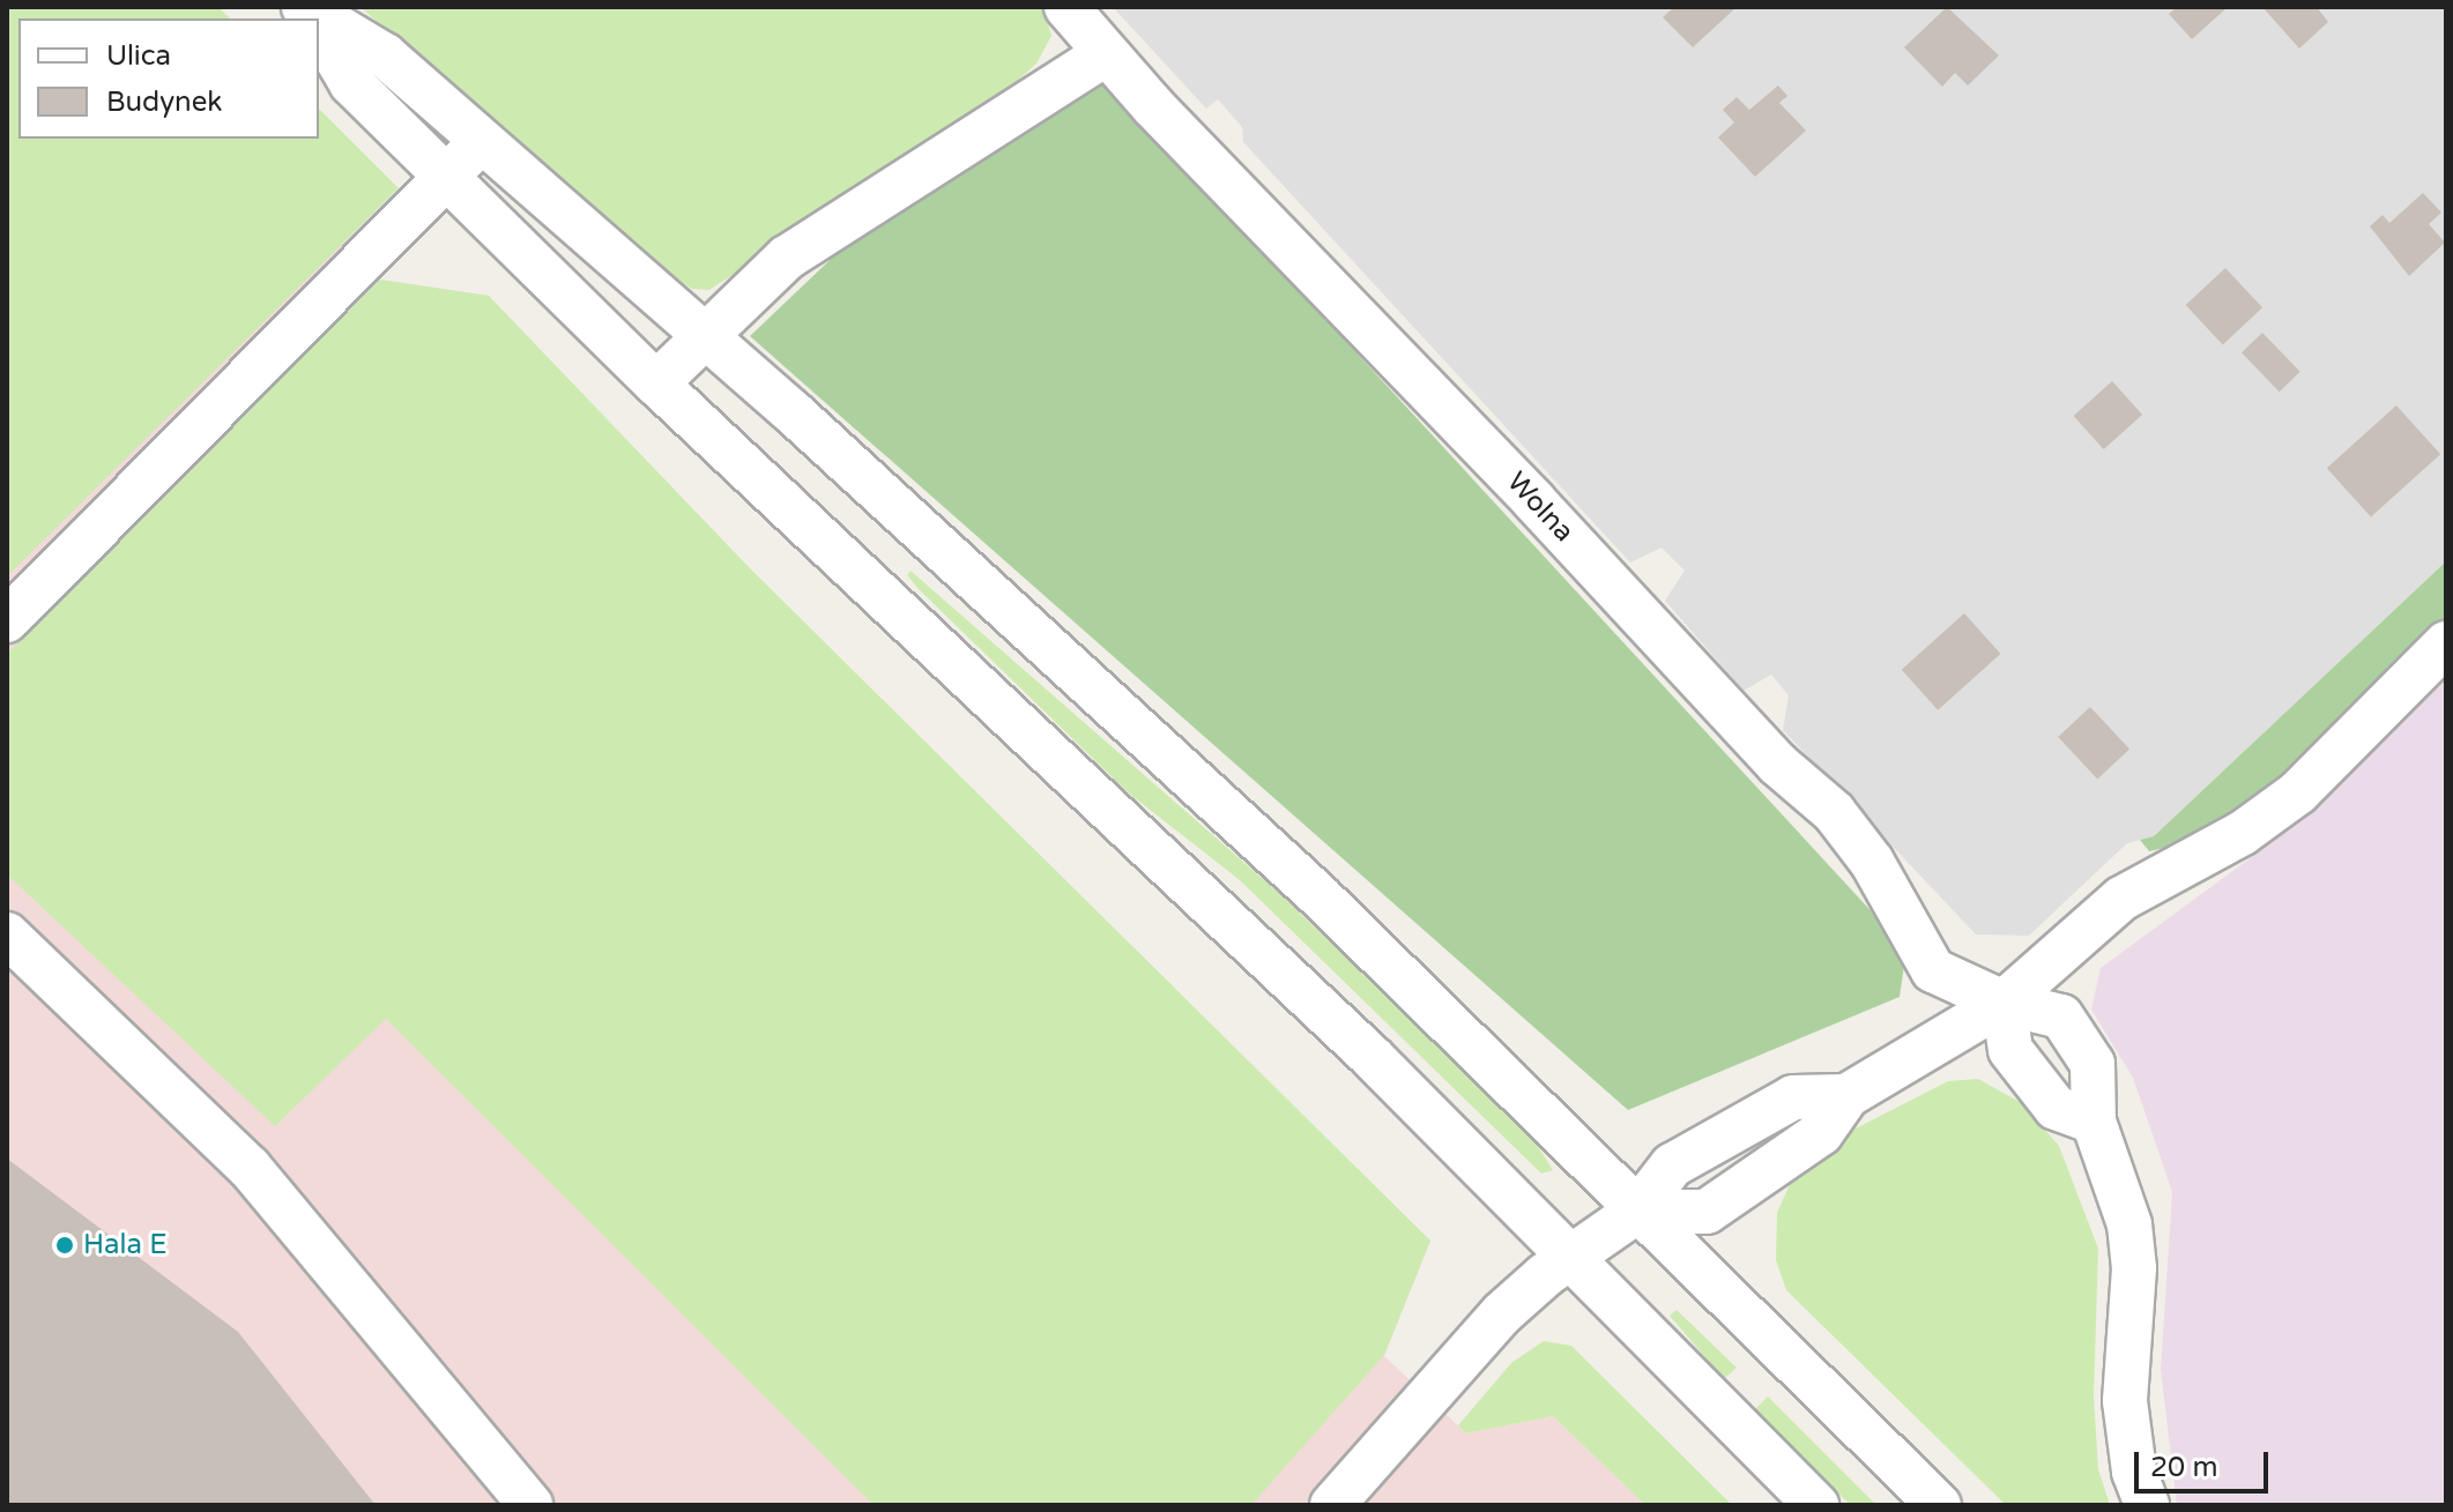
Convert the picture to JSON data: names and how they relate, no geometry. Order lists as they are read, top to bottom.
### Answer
{
  "streets": {
    "street": ["Wolna"]
  },
  "places": ["Hala E"],
  "legend": ["Ulica", "Budynek"],
  "scale_bar": "20 m"
}
